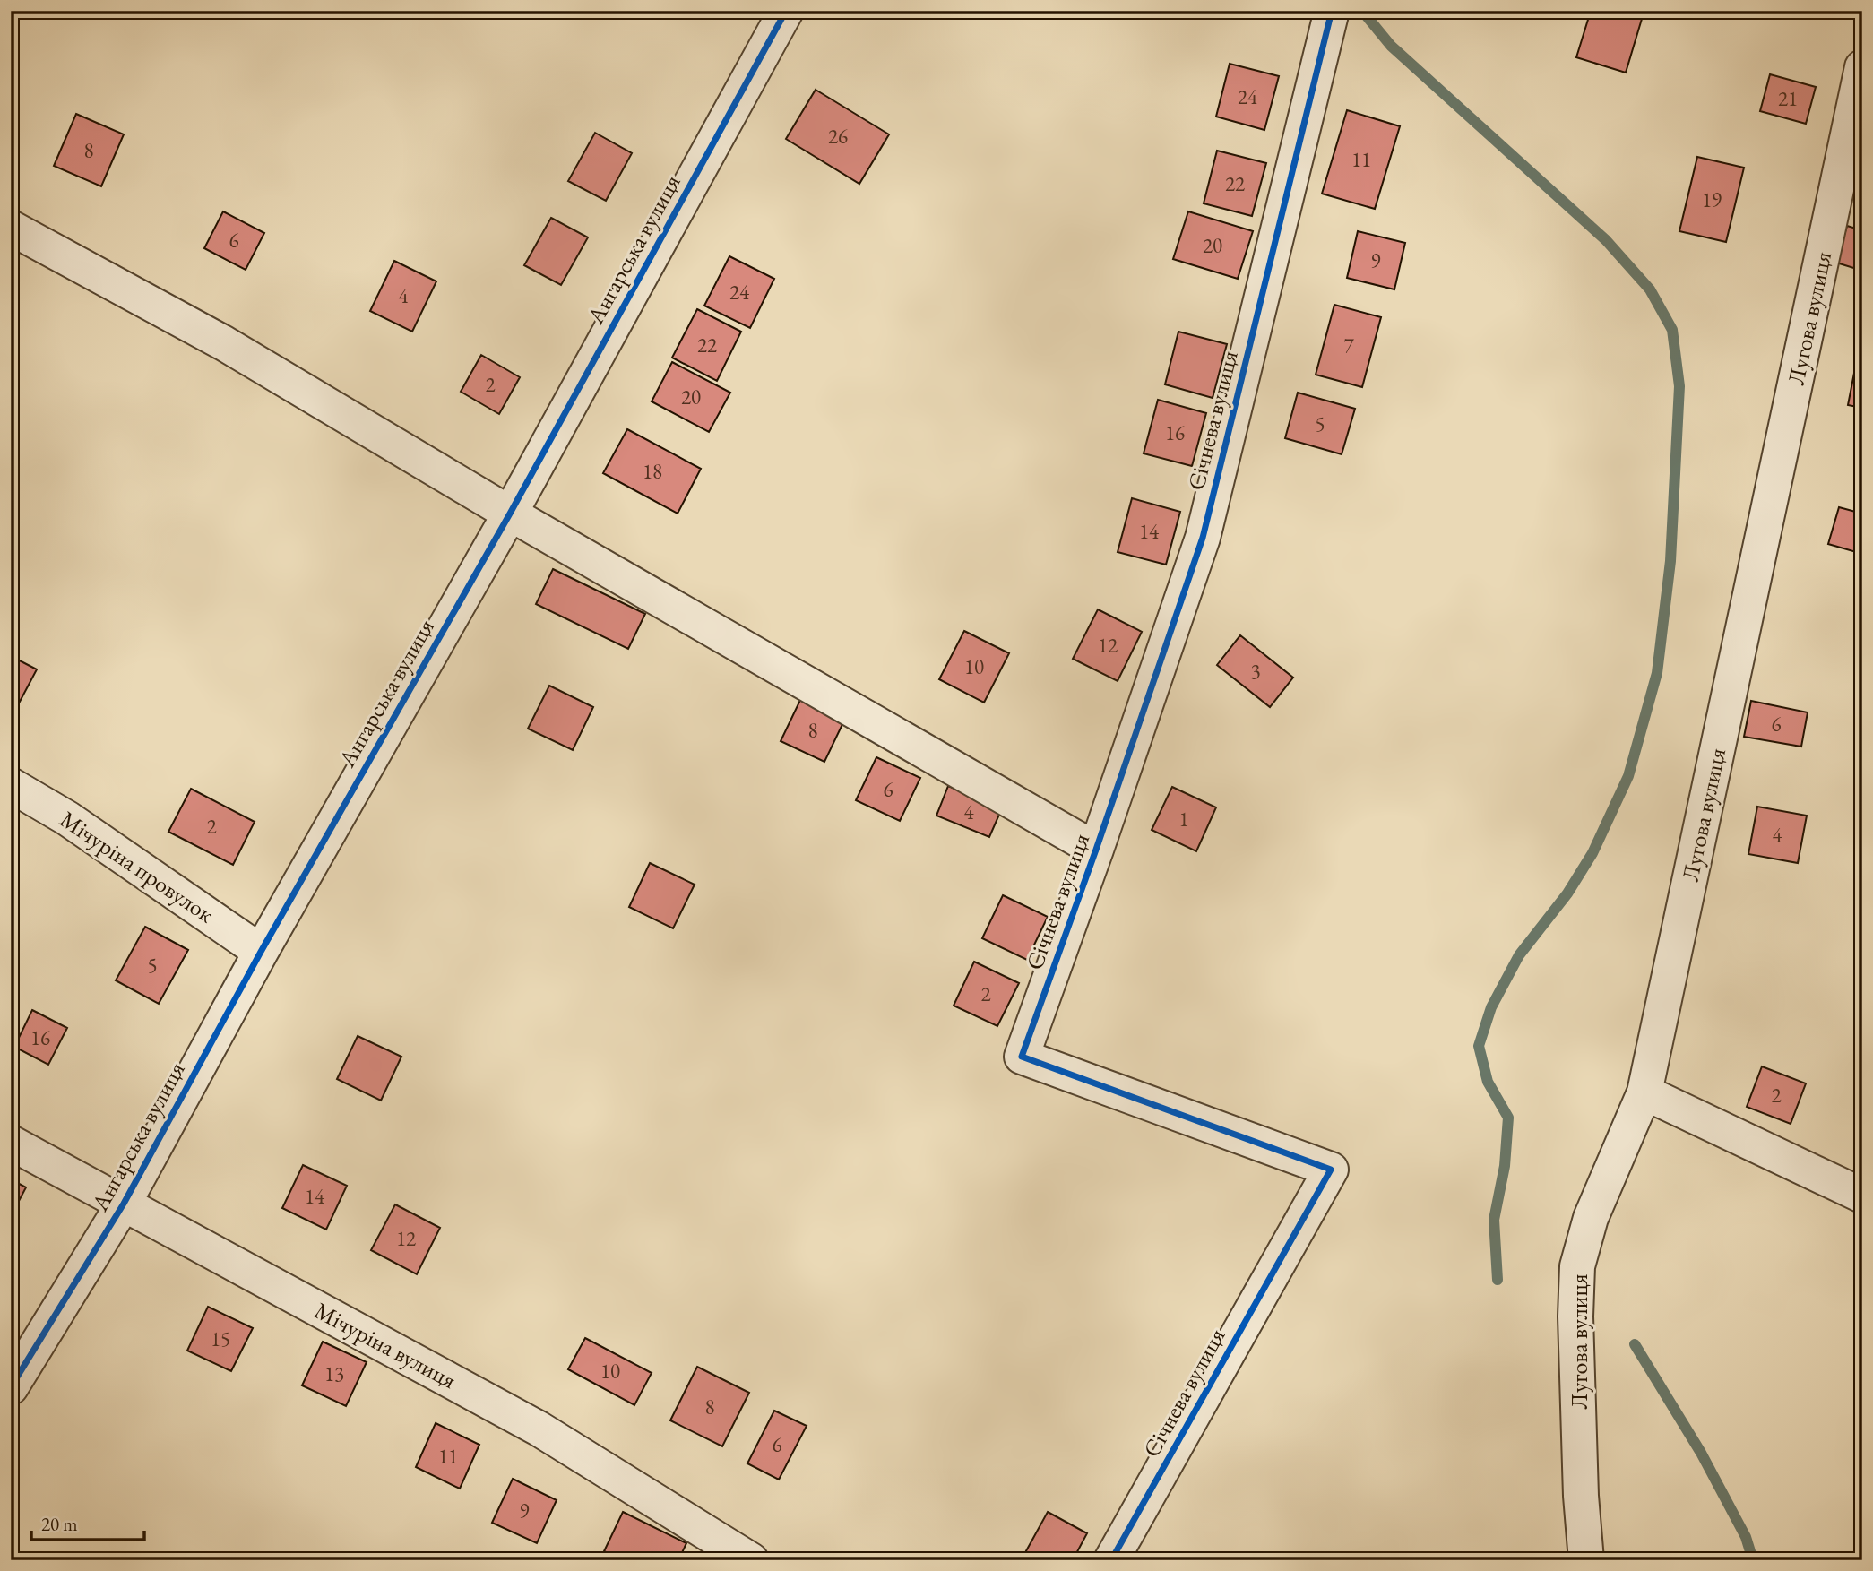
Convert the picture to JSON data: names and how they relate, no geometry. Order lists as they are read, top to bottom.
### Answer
{
  "streets": {
    "street": [
      "Ангарська вулиця",
      "Лугова вулиця",
      "Січнева вулиця",
      "Мічуріна провулок",
      "Мічуріна вулиця"
    ]
  },
  "crossings": [
    ["Ангарська вулиця", "Мічуріна провулок"],
    ["Ангарська вулиця", "Мічуріна вулиця"]
  ],
  "house_numbers": [
    "24",
    "21",
    "26",
    "8",
    "11",
    "22",
    "19",
    "6",
    "20",
    "9",
    "24",
    "4",
    "22",
    "7",
    "2",
    "20",
    "5",
    "16",
    "18",
    "14",
    "12",
    "10",
    "3",
    "6",
    "8",
    "6",
    "4",
    "1",
    "2",
    "4",
    "5",
    "2",
    "16",
    "2",
    "14",
    "12",
    "15",
    "10",
    "13",
    "8",
    "6",
    "11",
    "9"
  ],
  "scale_bar": "20 m"
}
